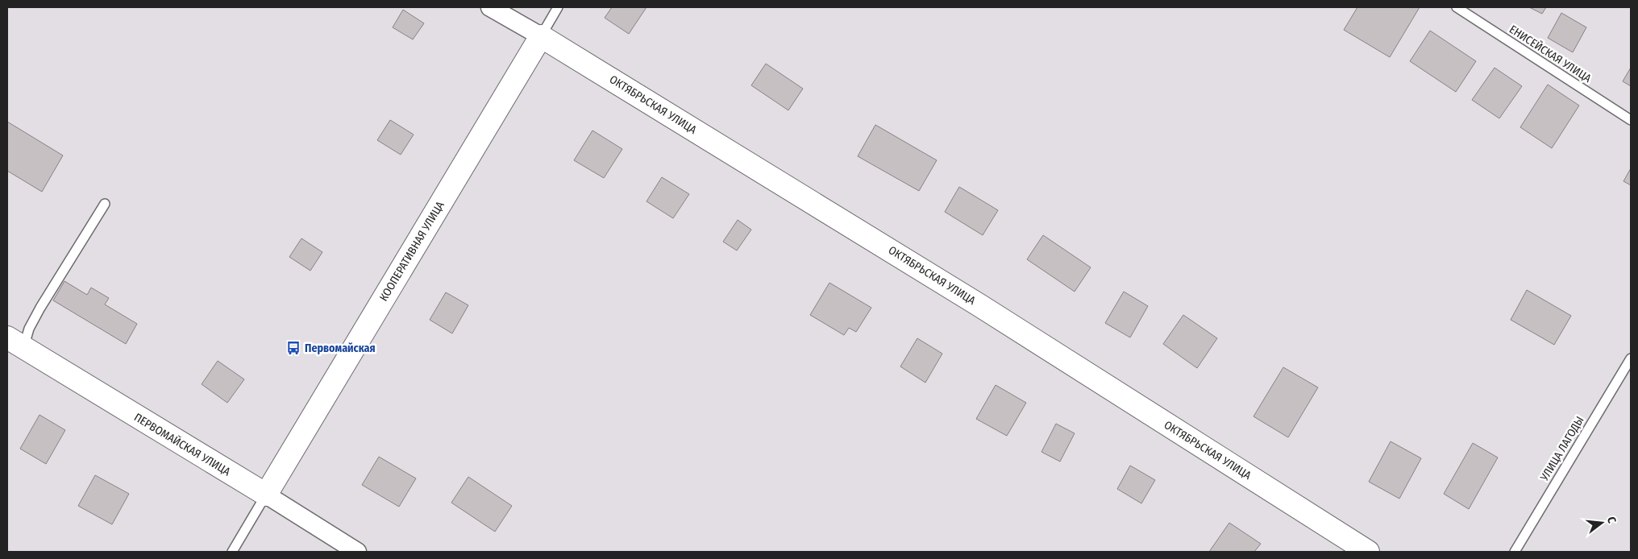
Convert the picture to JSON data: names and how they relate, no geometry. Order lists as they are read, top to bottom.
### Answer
{
  "streets": {
    "main road": ["ОКТЯБРЬСКАЯ УЛИЦА", "КООПЕРАТИВНАЯ УЛИЦА", "ПЕРВОМАЙСКАЯ УЛИЦА"],
    "lane": ["ЕНИСЕЙСКАЯ УЛИЦА", "УЛИЦА ЛАГОДЫ"]
  },
  "crossings": [
    ["ОКТЯБРЬСКАЯ УЛИЦА", "КООПЕРАТИВНАЯ УЛИЦА"],
    ["КООПЕРАТИВНАЯ УЛИЦА", "ПЕРВОМАЙСКАЯ УЛИЦА"]
  ],
  "places": {
    "bus stop": ["Первомайская"]
  },
  "north": "right"
}
